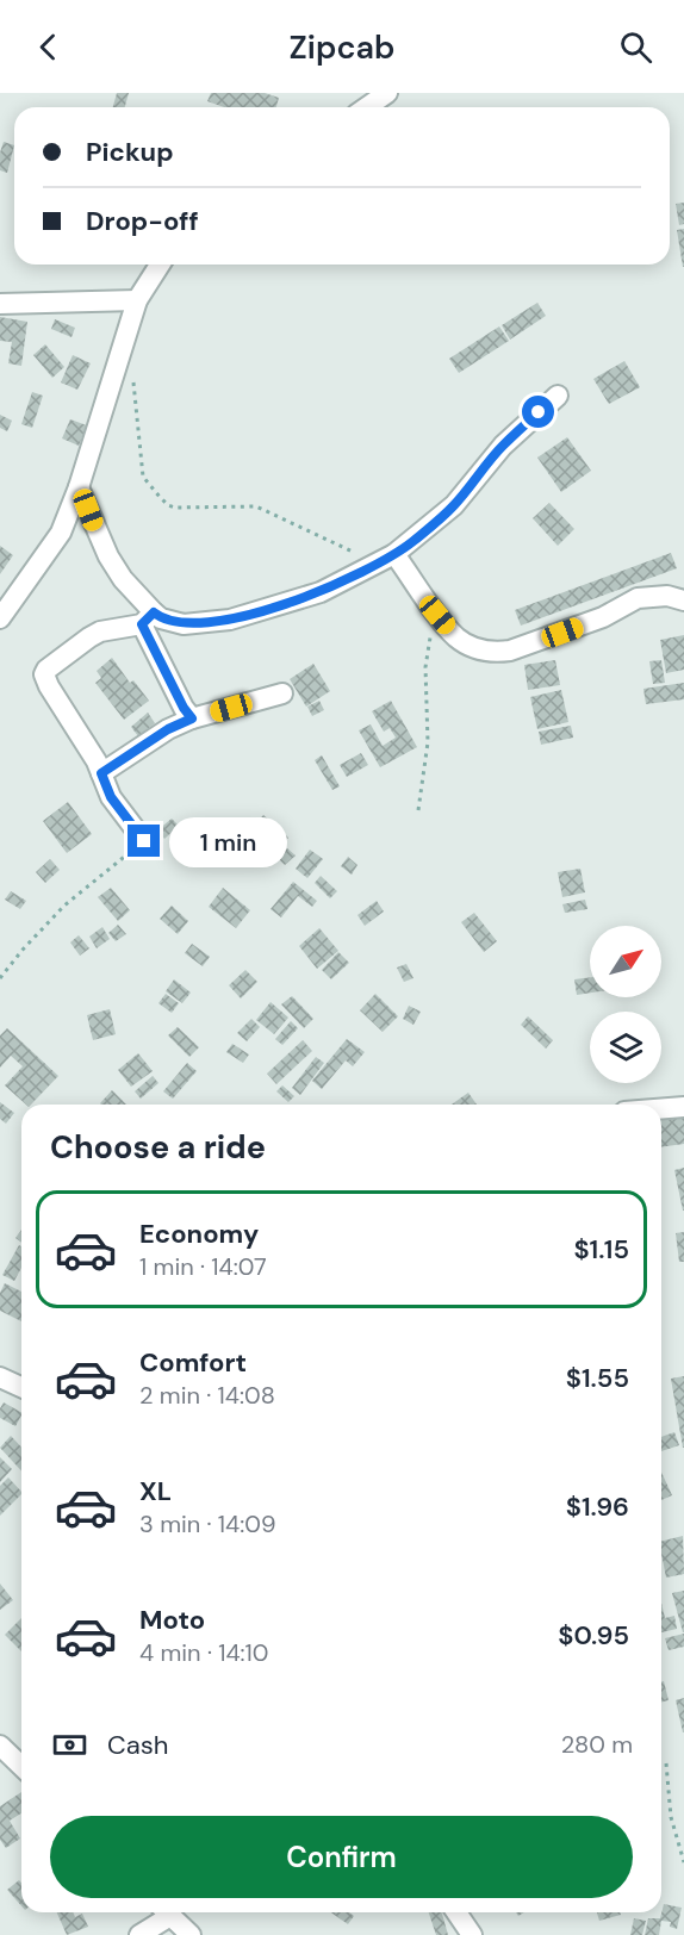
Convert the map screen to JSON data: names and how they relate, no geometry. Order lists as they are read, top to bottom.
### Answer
{
  "north": "top right",
  "page": {
    "header": "Zipcab",
    "banner": ["Pickup", "Drop-off"],
    "bubble": "1 min",
    "heading": "Choose a ride",
    "list": [
      {
        "name": "Economy",
        "note": "1 min · 14:07",
        "value": "$1.15"
      },
      {
        "name": "Comfort",
        "note": "2 min · 14:08",
        "value": "$1.55"
      },
      {
        "name": "XL",
        "note": "3 min · 14:09",
        "value": "$1.96"
      },
      {
        "name": "Moto",
        "note": "4 min · 14:10",
        "value": "$0.95"
      }
    ],
    "pay": ["Cash", "280 m"],
    "buttons": "Confirm"
  }
}
